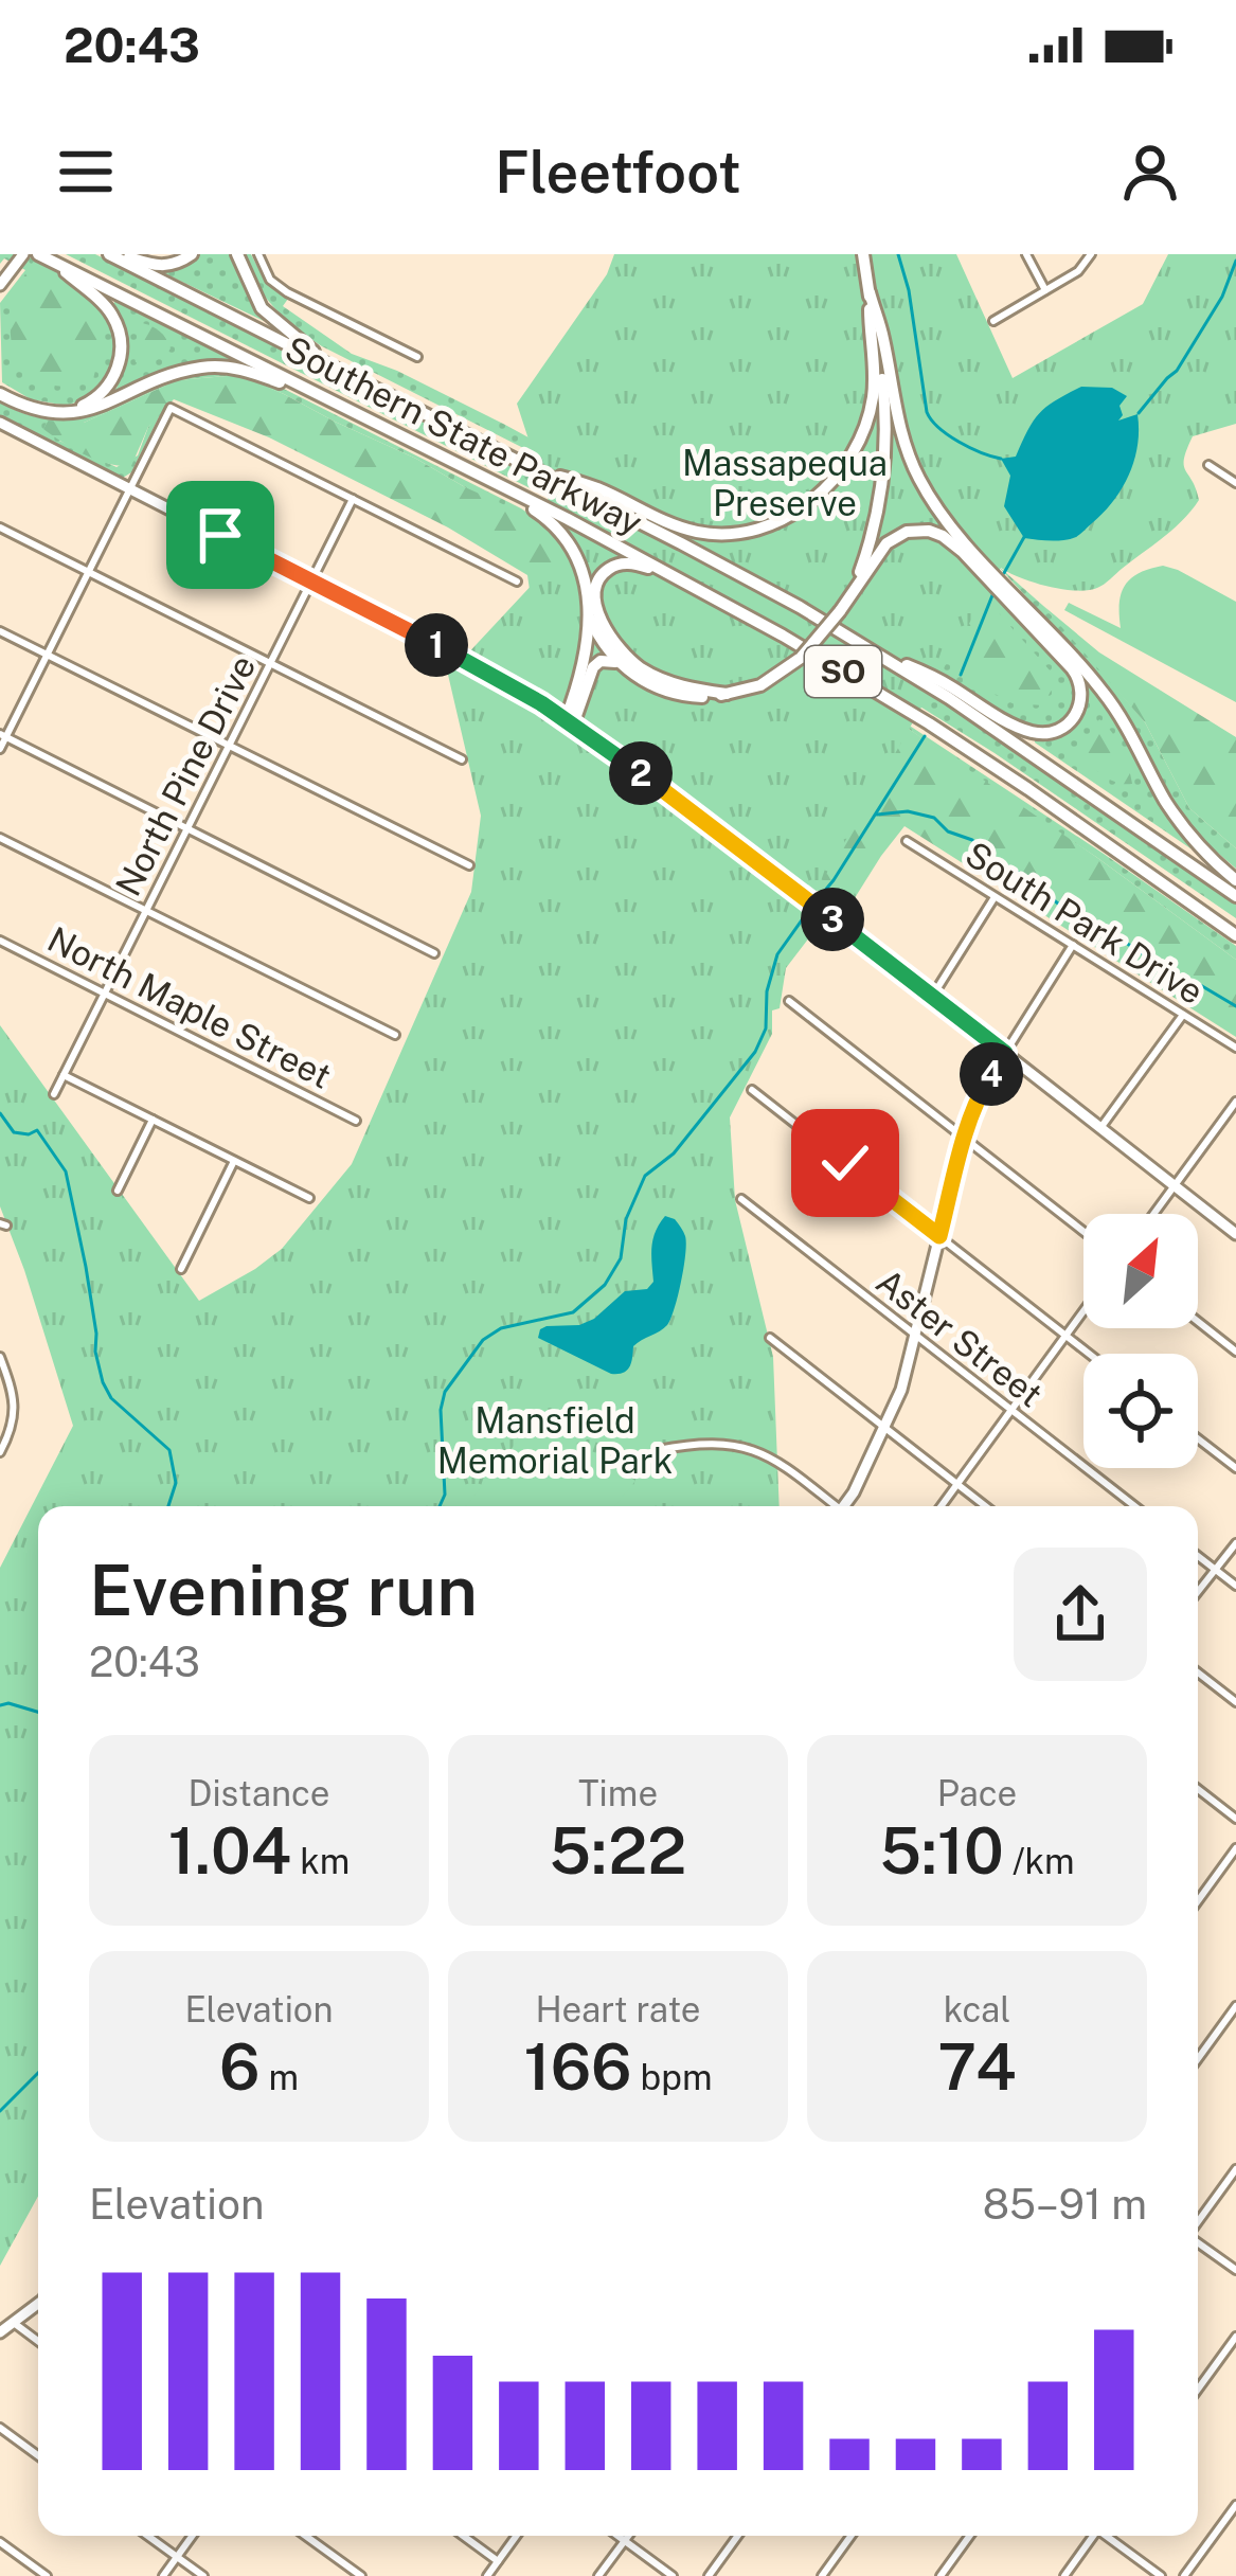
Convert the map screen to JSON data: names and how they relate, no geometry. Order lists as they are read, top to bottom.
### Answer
{
  "streets": {
    "highway": ["Southern State Parkway", "SO"],
    "street": [
      "North Pine Drive",
      "South Park Drive",
      "North Maple Street",
      "Aster Street"
    ]
  },
  "crossings": [
    ["North Pine Drive", "North Maple Street"]
  ],
  "parks": ["Massapequa Preserve", "Mansfield Memorial Park"],
  "north": "top right",
  "page": {
    "status": "20:43",
    "header": "Fleetfoot",
    "pins": [
      "1",
      "2",
      "3",
      "4"
    ],
    "heading": ["Evening run", "20:43"],
    "stats": [
      ["Distance", "1.04 km"],
      ["Time", "5:22"],
      ["Pace", "5:10 /km"],
      ["Elevation", "6 m"],
      ["Heart rate", "166 bpm"],
      ["kcal", "74"]
    ],
    "chart": ["Elevation", "85–91 m"]
  }
}
